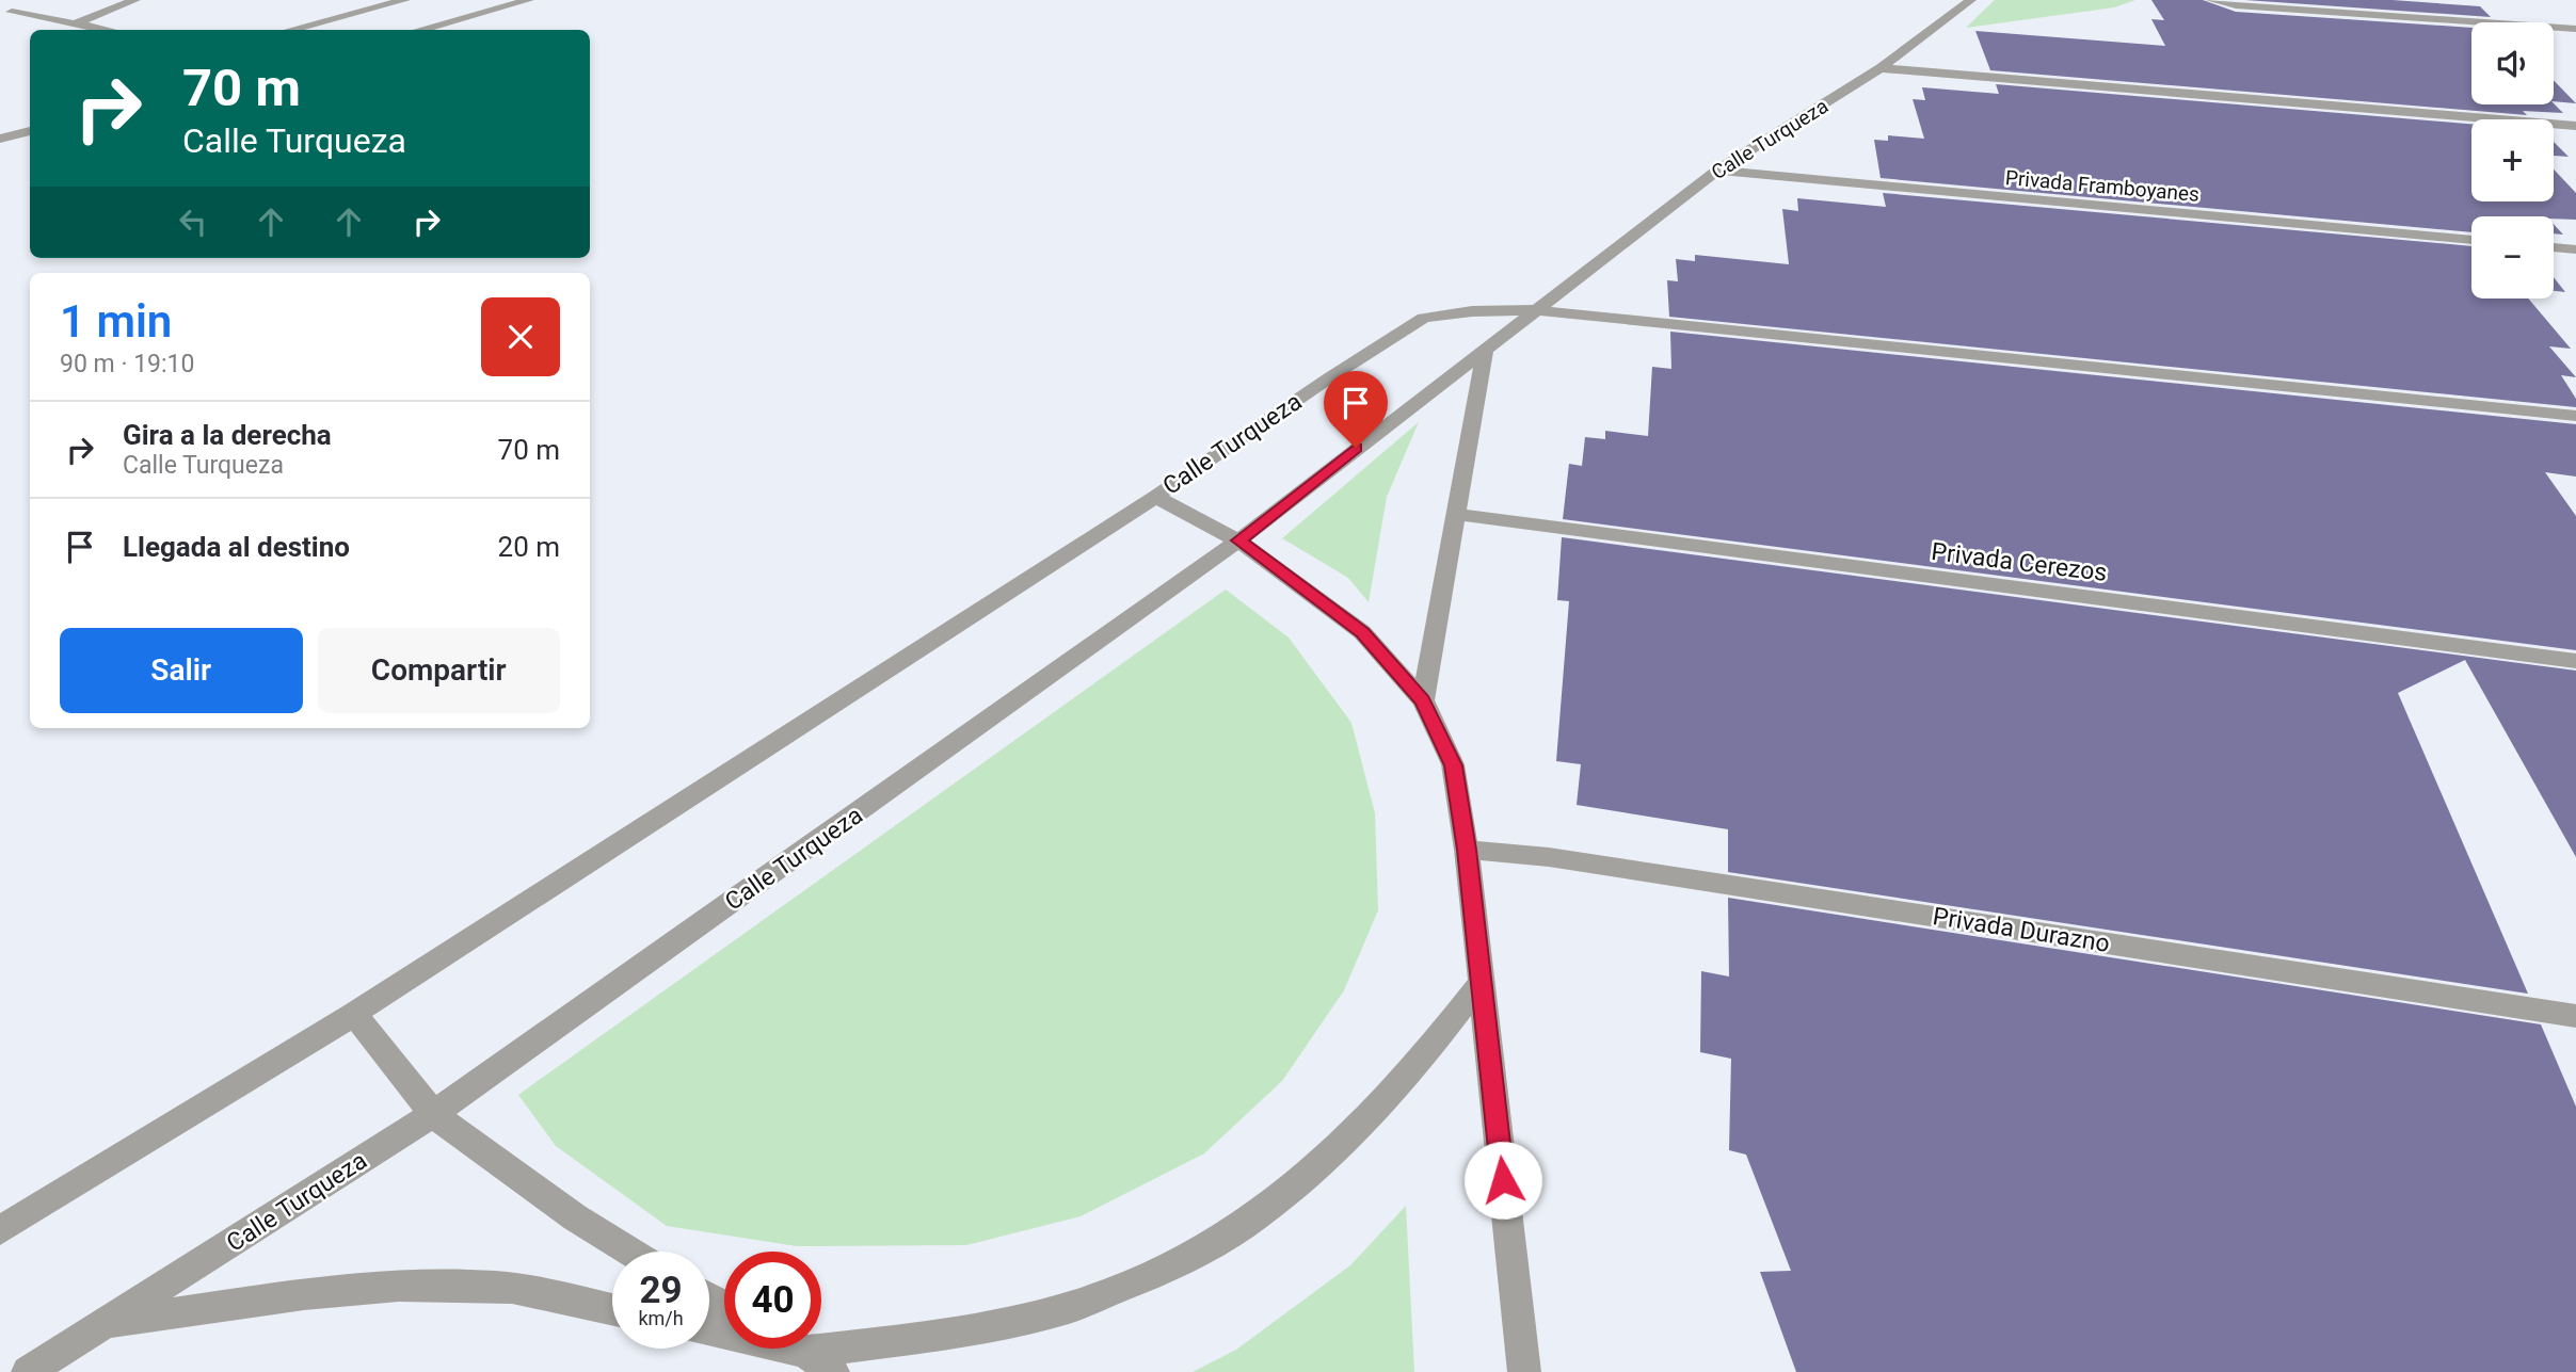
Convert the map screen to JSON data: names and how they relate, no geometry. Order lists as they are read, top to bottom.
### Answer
{
  "streets": {
    "street": [
      "Calle Turqueza",
      "Privada Framboyanes",
      "Privada Cerezos",
      "Privada Durazno"
    ]
  },
  "crossings": [
    ["Calle Turqueza", "Privada Framboyanes"]
  ],
  "page": {
    "map_buttons": ["+", "−"],
    "turn": ["70 m", "Calle Turqueza"],
    "heading": ["1 min", "90 m · 19:10"],
    "list": [
      {
        "name": "Gira a la derecha",
        "note": "Calle Turqueza",
        "value": "70 m"
      },
      {
        "name": "Llegada al destino",
        "value": "20 m"
      }
    ],
    "buttons": ["Salir", "Compartir"],
    "speed": "29 km/h",
    "limit": "40"
  }
}
